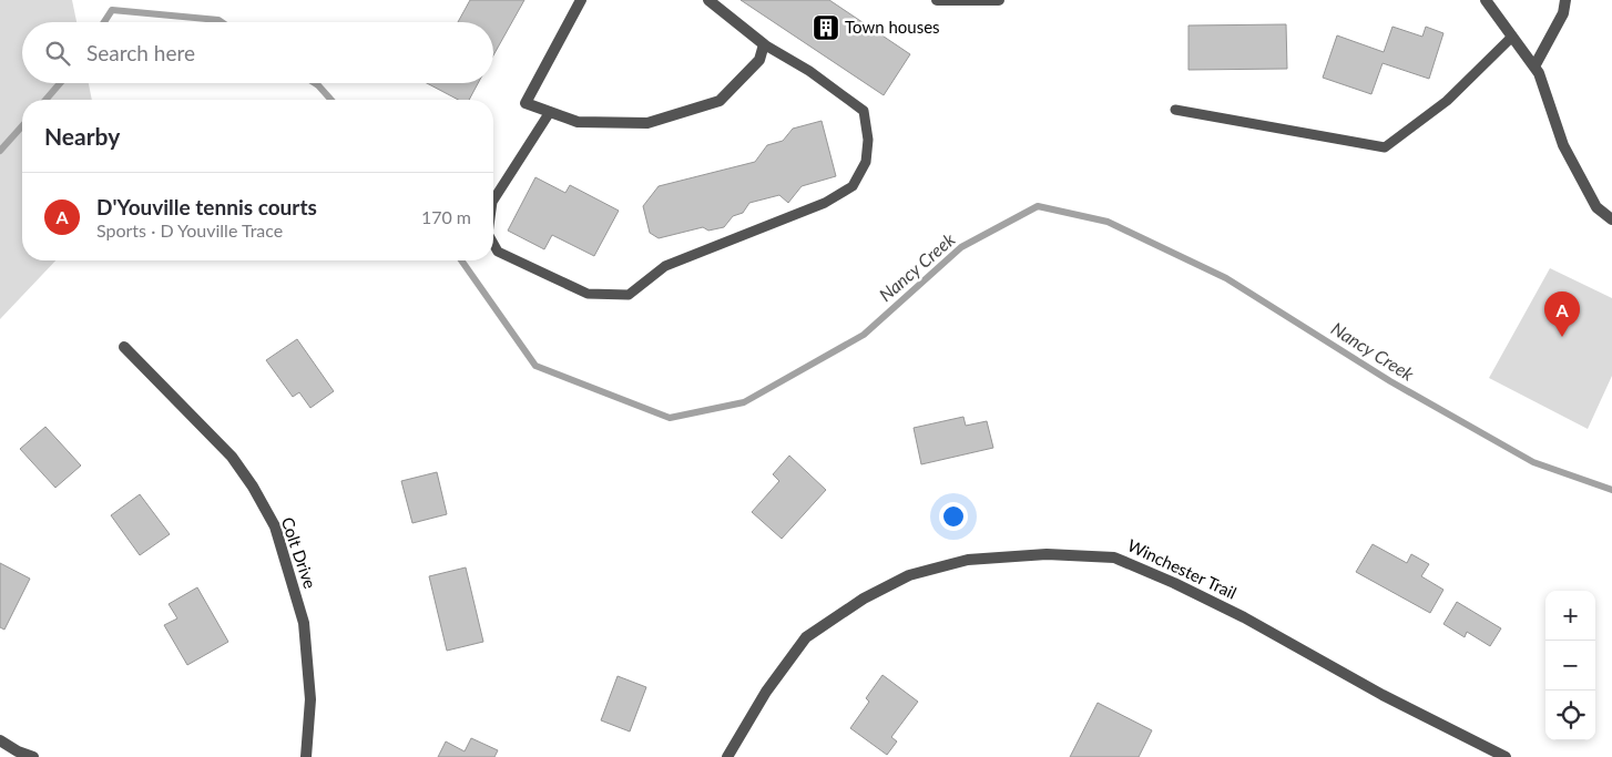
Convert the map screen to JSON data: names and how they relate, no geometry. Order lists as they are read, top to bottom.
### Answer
{
  "streets": {
    "street": ["Colt Drive", "Winchester Trail"]
  },
  "water": ["Nancy Creek"],
  "places": {
    "building": ["Town houses"]
  },
  "page": {
    "search": "Search here",
    "heading": "Nearby",
    "list": [
      {
        "mark": "A",
        "name": "D'Youville tennis courts",
        "note": "Sports · D Youville Trace",
        "value": "170 m"
      }
    ],
    "pins": "A",
    "map_buttons": ["+", "−"]
  }
}
